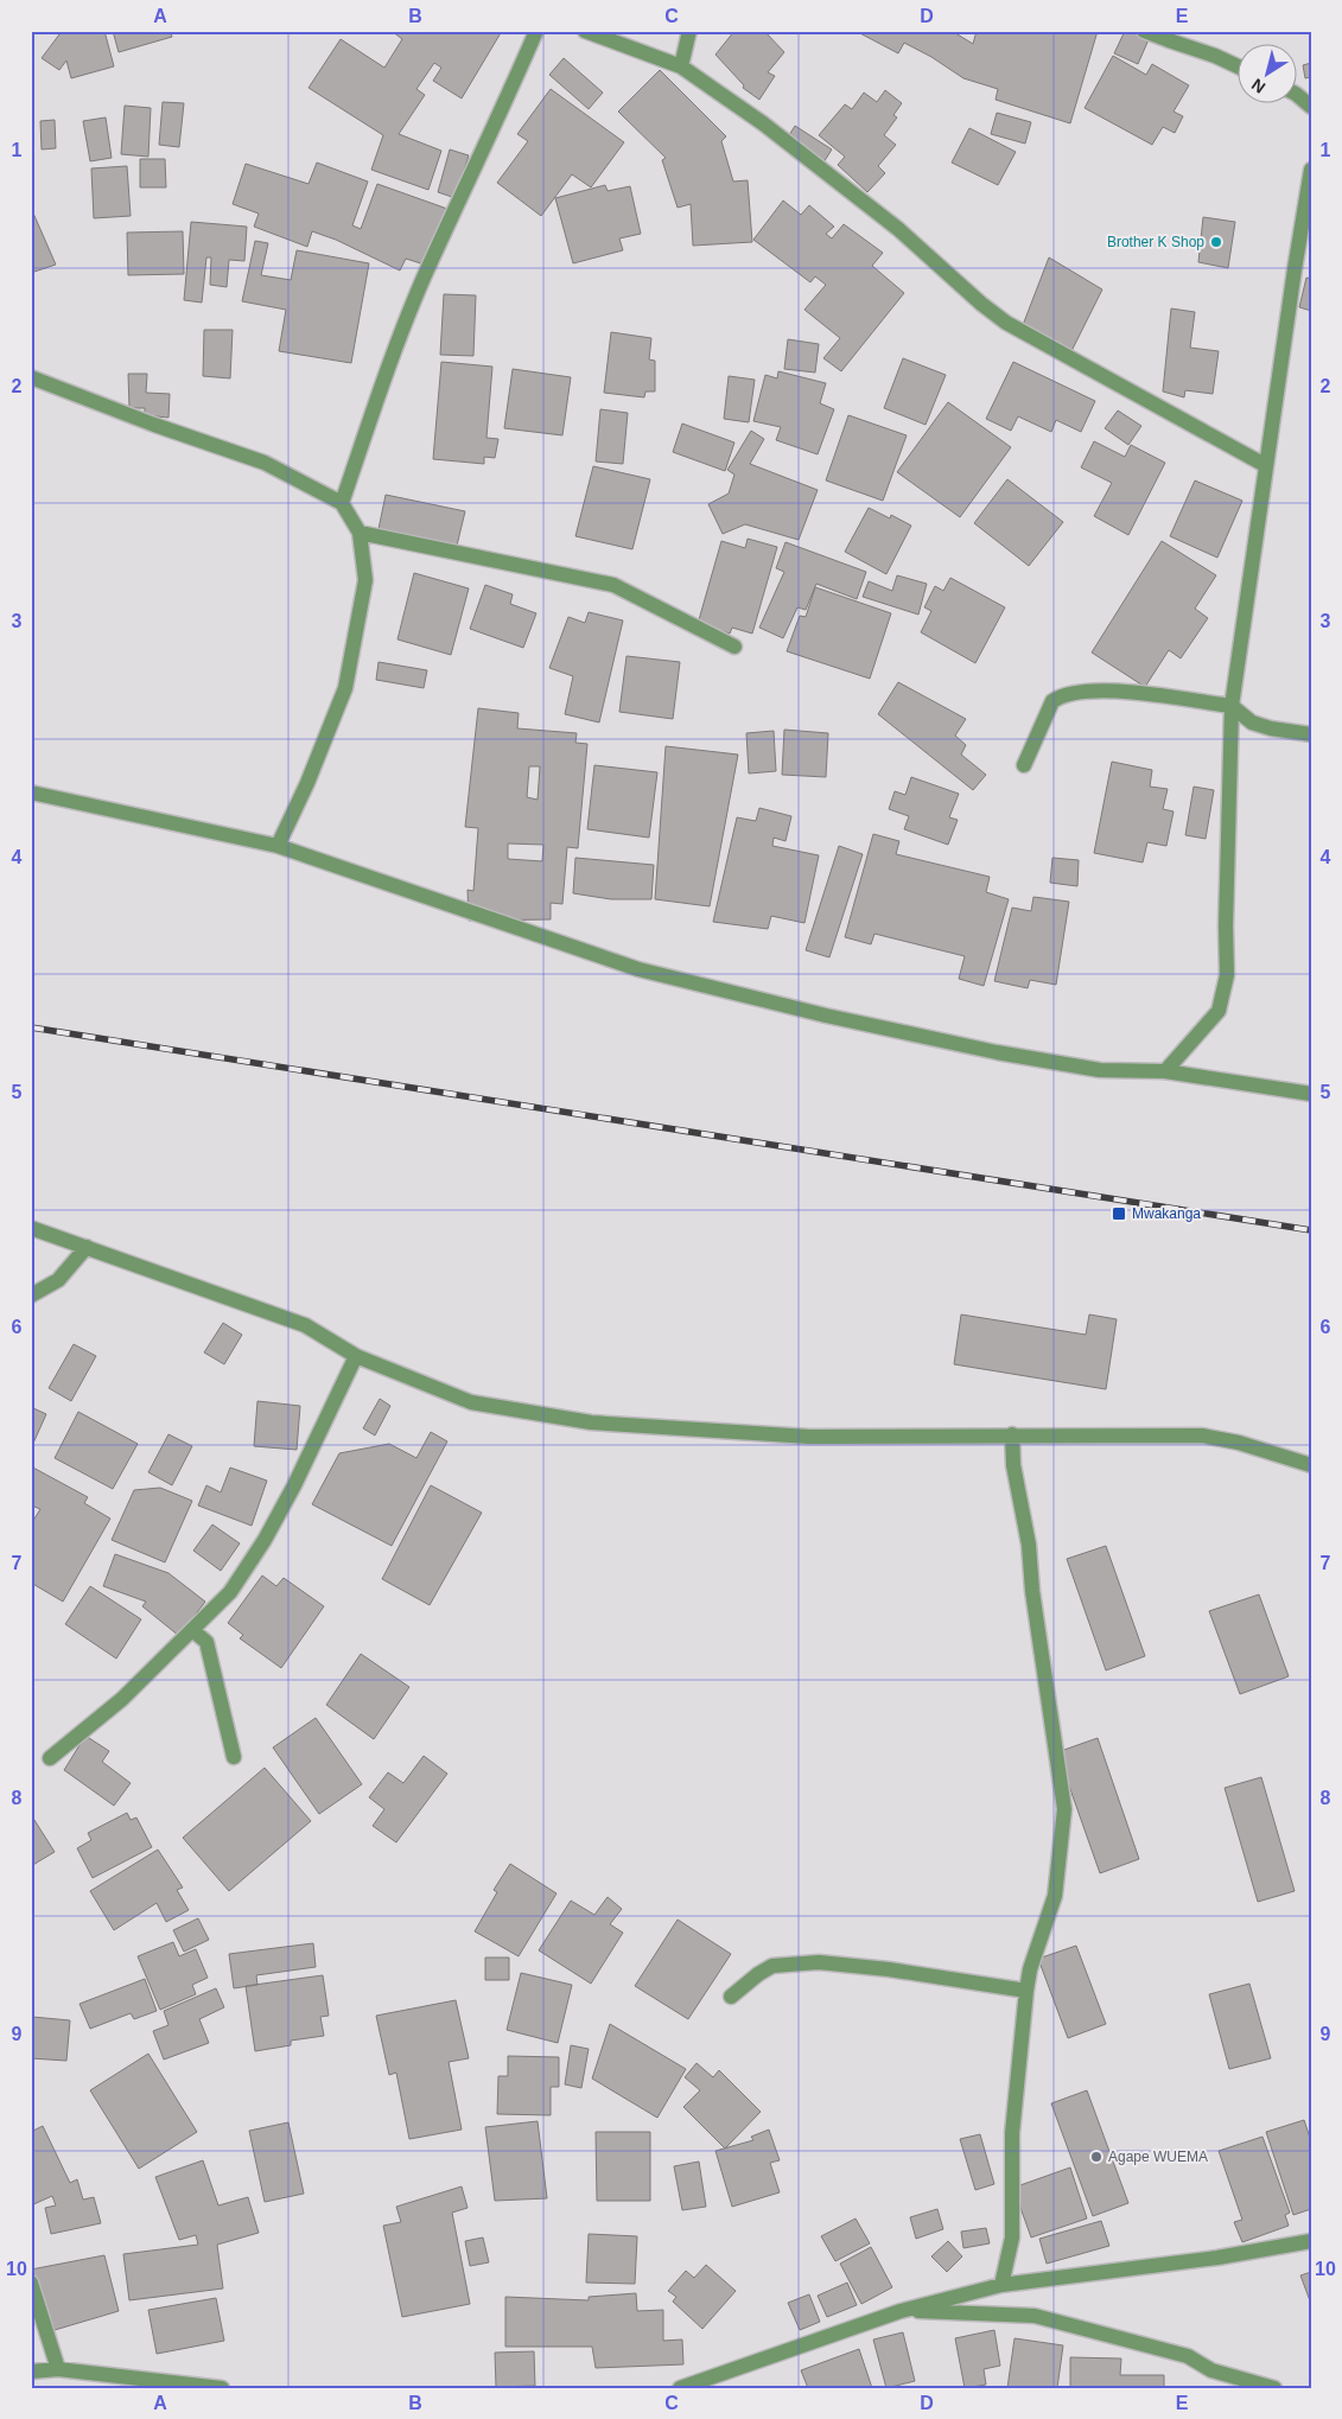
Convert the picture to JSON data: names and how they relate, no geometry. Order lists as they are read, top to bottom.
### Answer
{
  "places": {
    "other": ["Brother K Shop", "Agape WUEMA"],
    "transit": ["Mwakanga"]
  },
  "north": "bottom left",
  "grid": {
    "columns": [
      "A",
      "B",
      "C",
      "D",
      "E"
    ],
    "rows": [
      "1",
      "2",
      "3",
      "4",
      "5",
      "6",
      "7",
      "8",
      "9",
      "10"
    ]
  }
}
